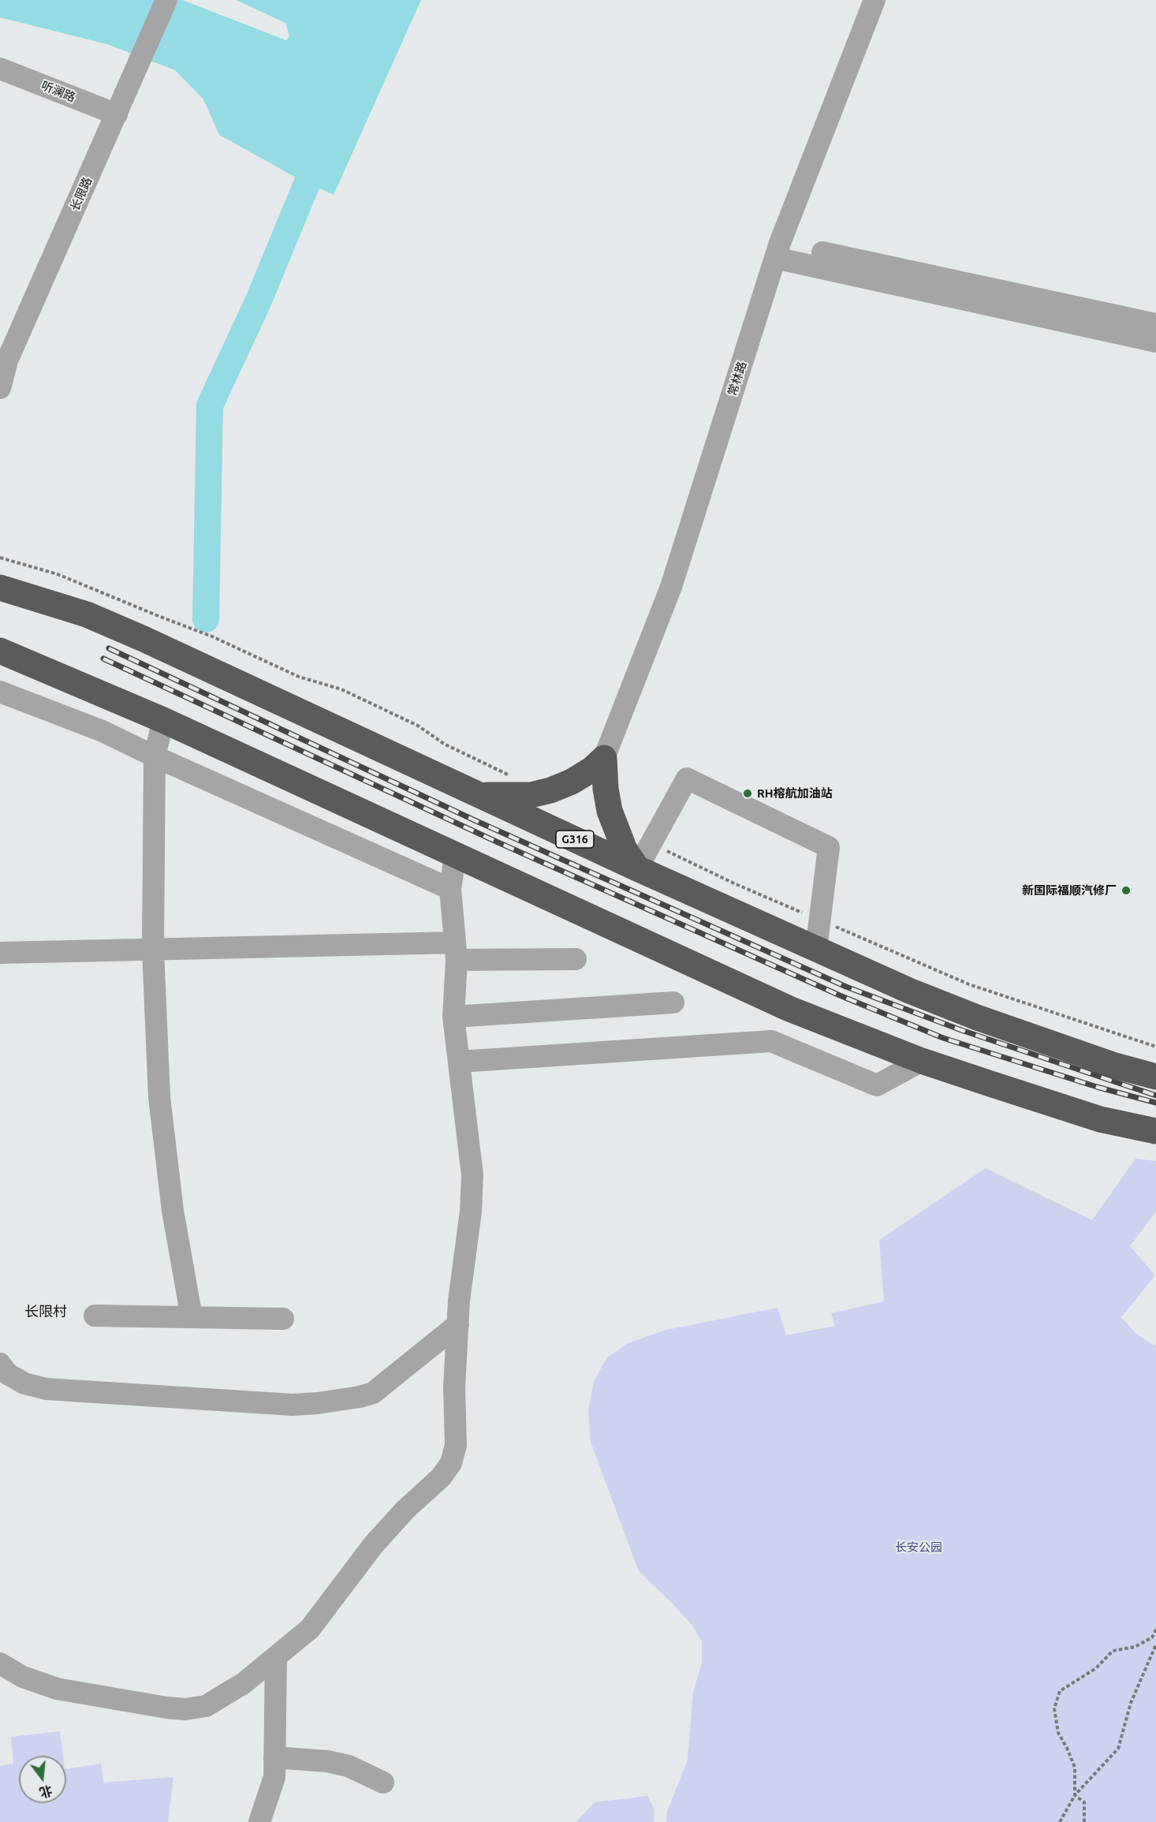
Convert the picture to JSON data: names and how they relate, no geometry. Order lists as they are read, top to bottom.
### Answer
{
  "streets": {
    "highway": ["G316"],
    "street": ["听澜路", "长限路", "常林路"]
  },
  "crossings": [
    ["听澜路", "长限路"]
  ],
  "districts": ["长限村"],
  "parks": ["长安公园"],
  "places": ["RH榕航加油站", "新国际福顺汽修厂"],
  "north": "bottom"
}
